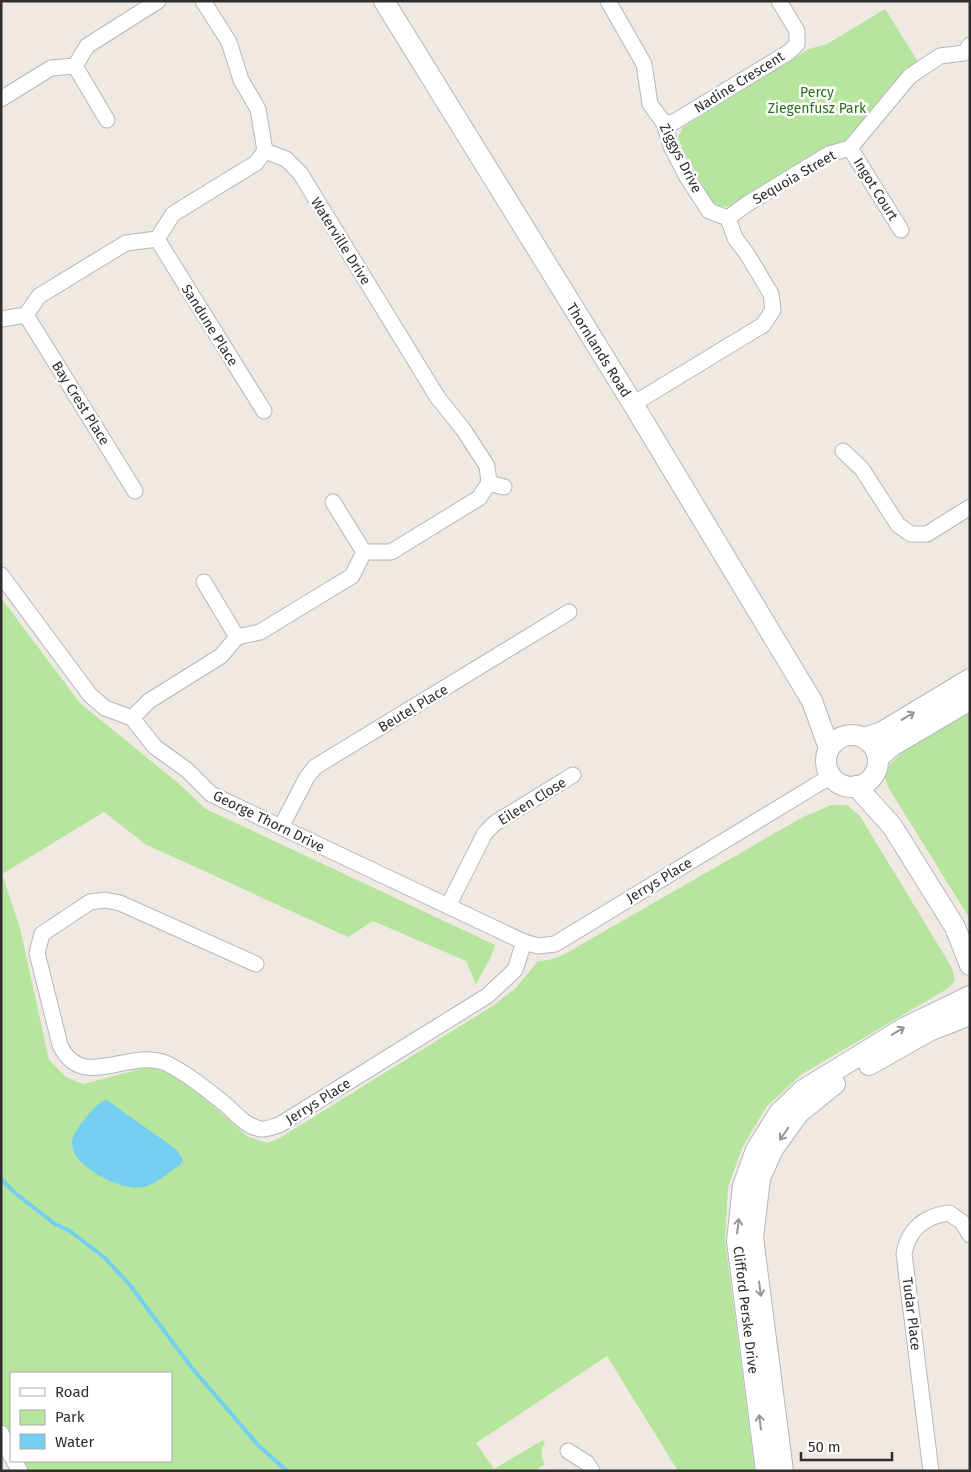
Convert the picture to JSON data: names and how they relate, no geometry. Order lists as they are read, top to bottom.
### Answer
{
  "streets": {
    "street": [
      "Nadine Crescent",
      "Ziggys Drive",
      "Sequoia Street",
      "Ingot Court",
      "Waterville Drive",
      "Sandune Place",
      "Thornlands Road",
      "Bay Crest Place",
      "Beutel Place",
      "Eileen Close",
      "George Thorn Drive",
      "Jerrys Place",
      "Clifford Perske Drive",
      "Tudar Place"
    ]
  },
  "crossings": [
    ["Nadine Crescent", "Ziggys Drive"],
    ["Ziggys Drive", "Sequoia Street"],
    ["Sequoia Street", "Ingot Court"],
    ["Thornlands Road", "Jerrys Place"],
    ["Beutel Place", "George Thorn Drive"],
    ["Eileen Close", "George Thorn Drive"],
    ["George Thorn Drive", "Jerrys Place"]
  ],
  "parks": ["Percy Ziegenfusz Park"],
  "legend": ["Road", "Park", "Water"],
  "scale_bar": "50 m"
}
